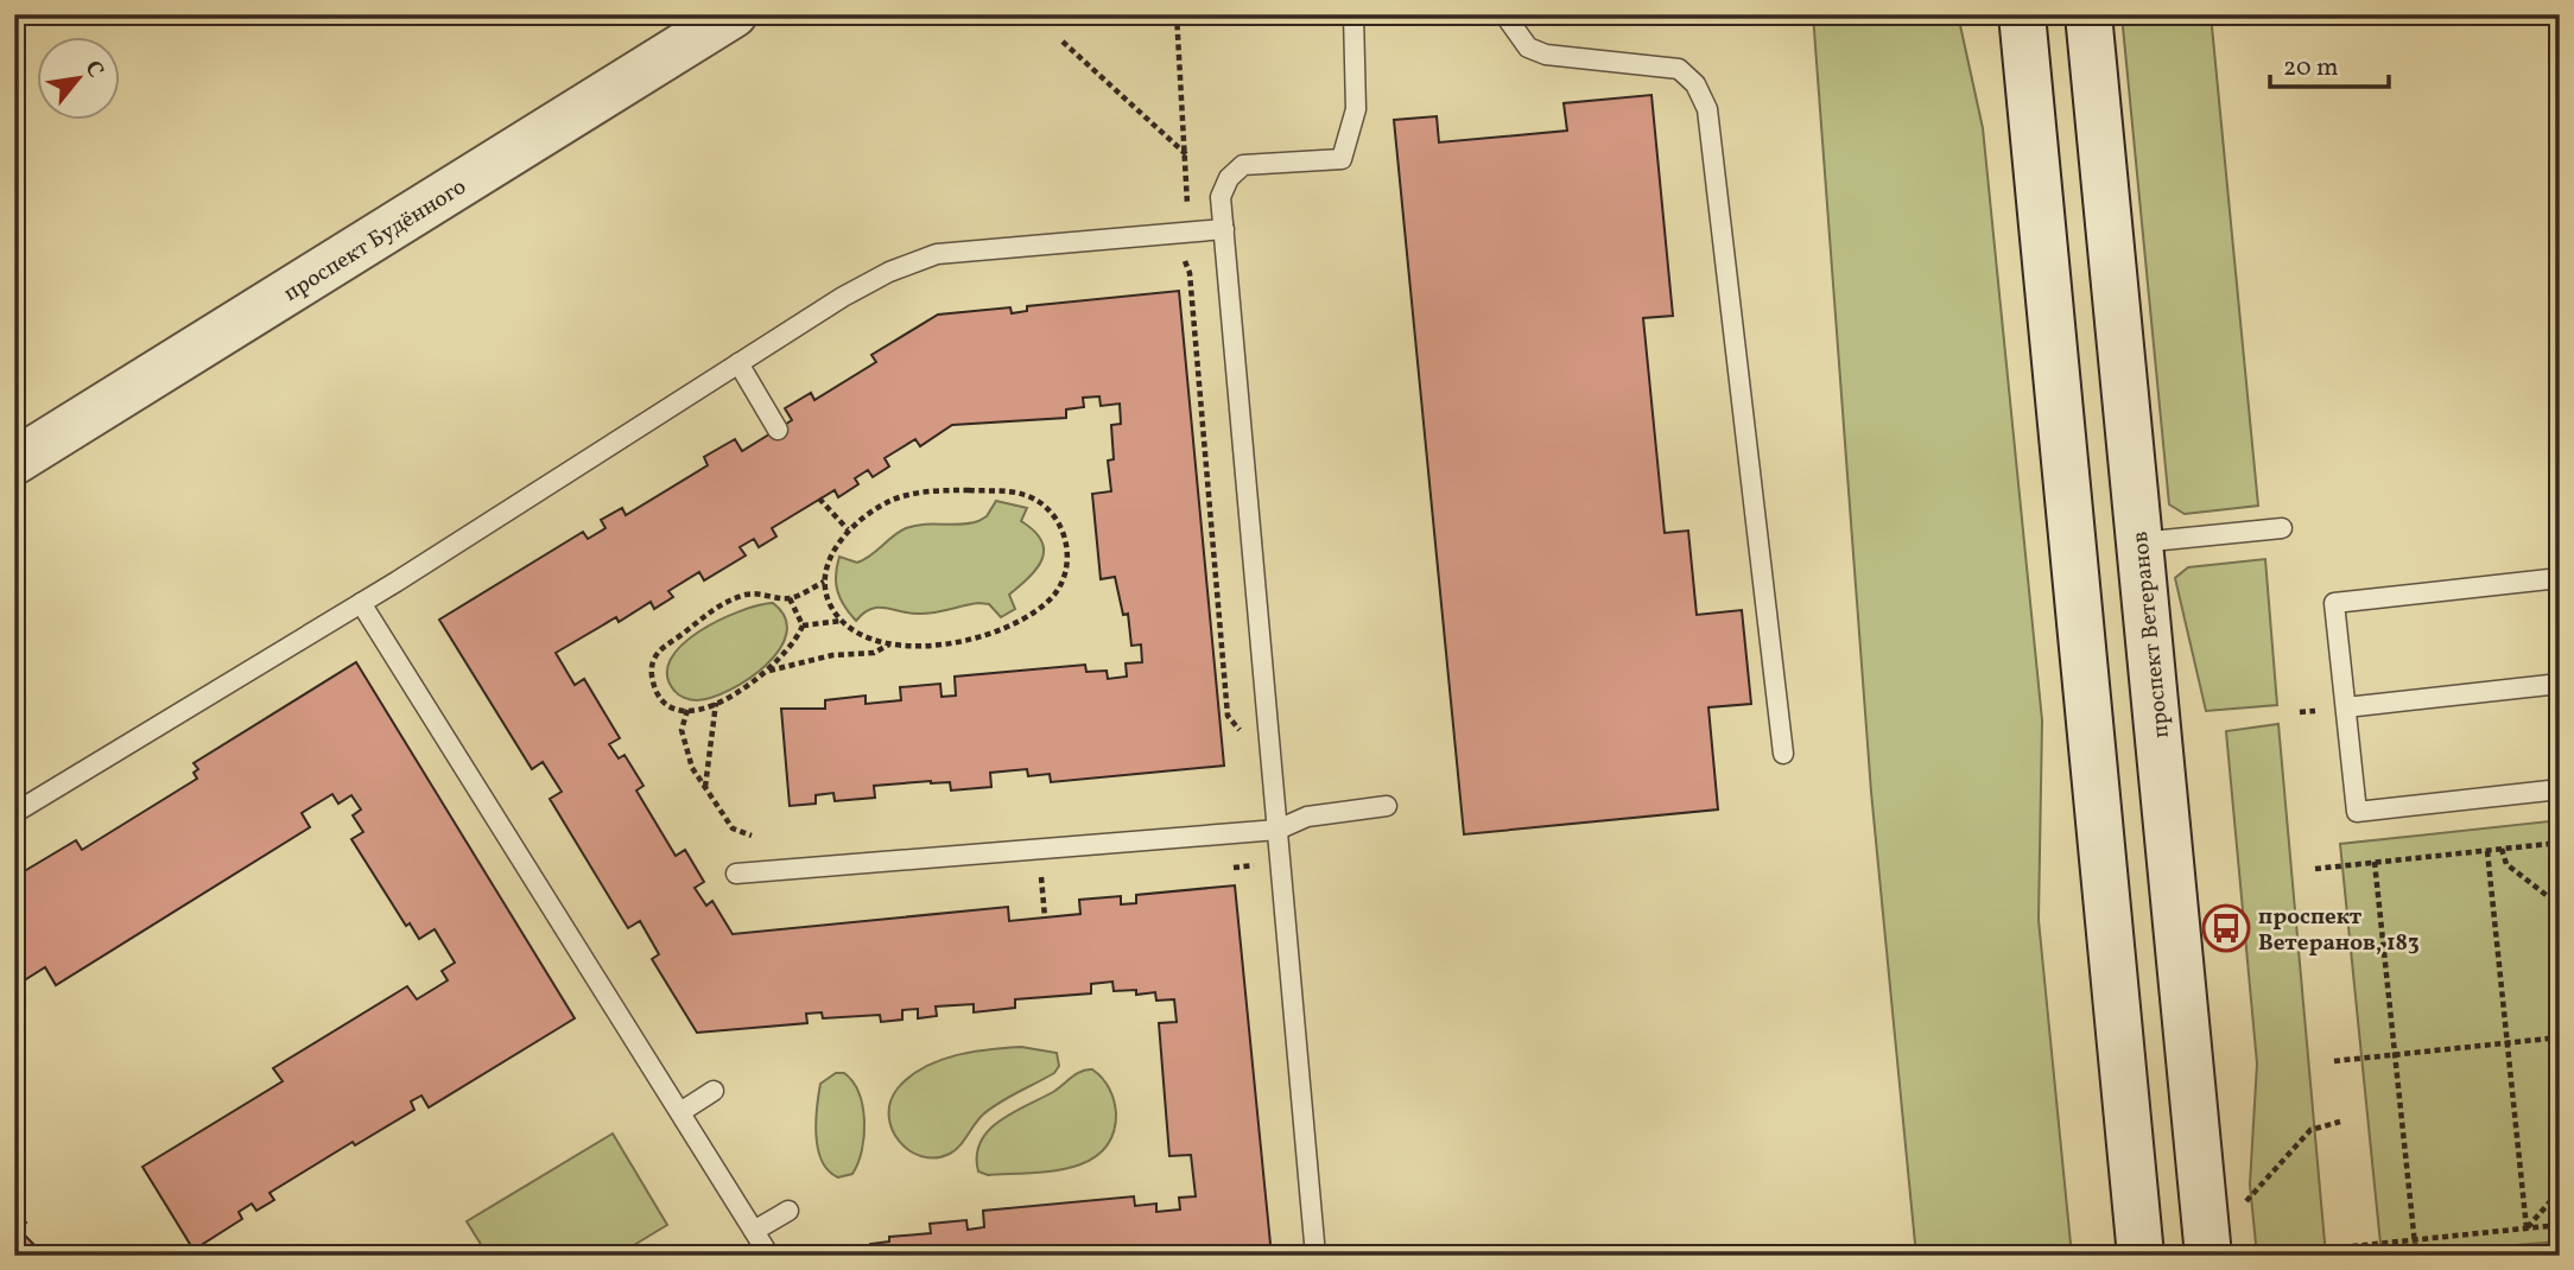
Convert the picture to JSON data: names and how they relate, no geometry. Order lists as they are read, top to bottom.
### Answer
{
  "streets": {
    "main road": ["проспект Будённого", "проспект Ветеранов"]
  },
  "places": {
    "bus stop": ["проспект Ветеранов, 183"]
  },
  "scale_bar": "20 m",
  "north": "top right"
}
